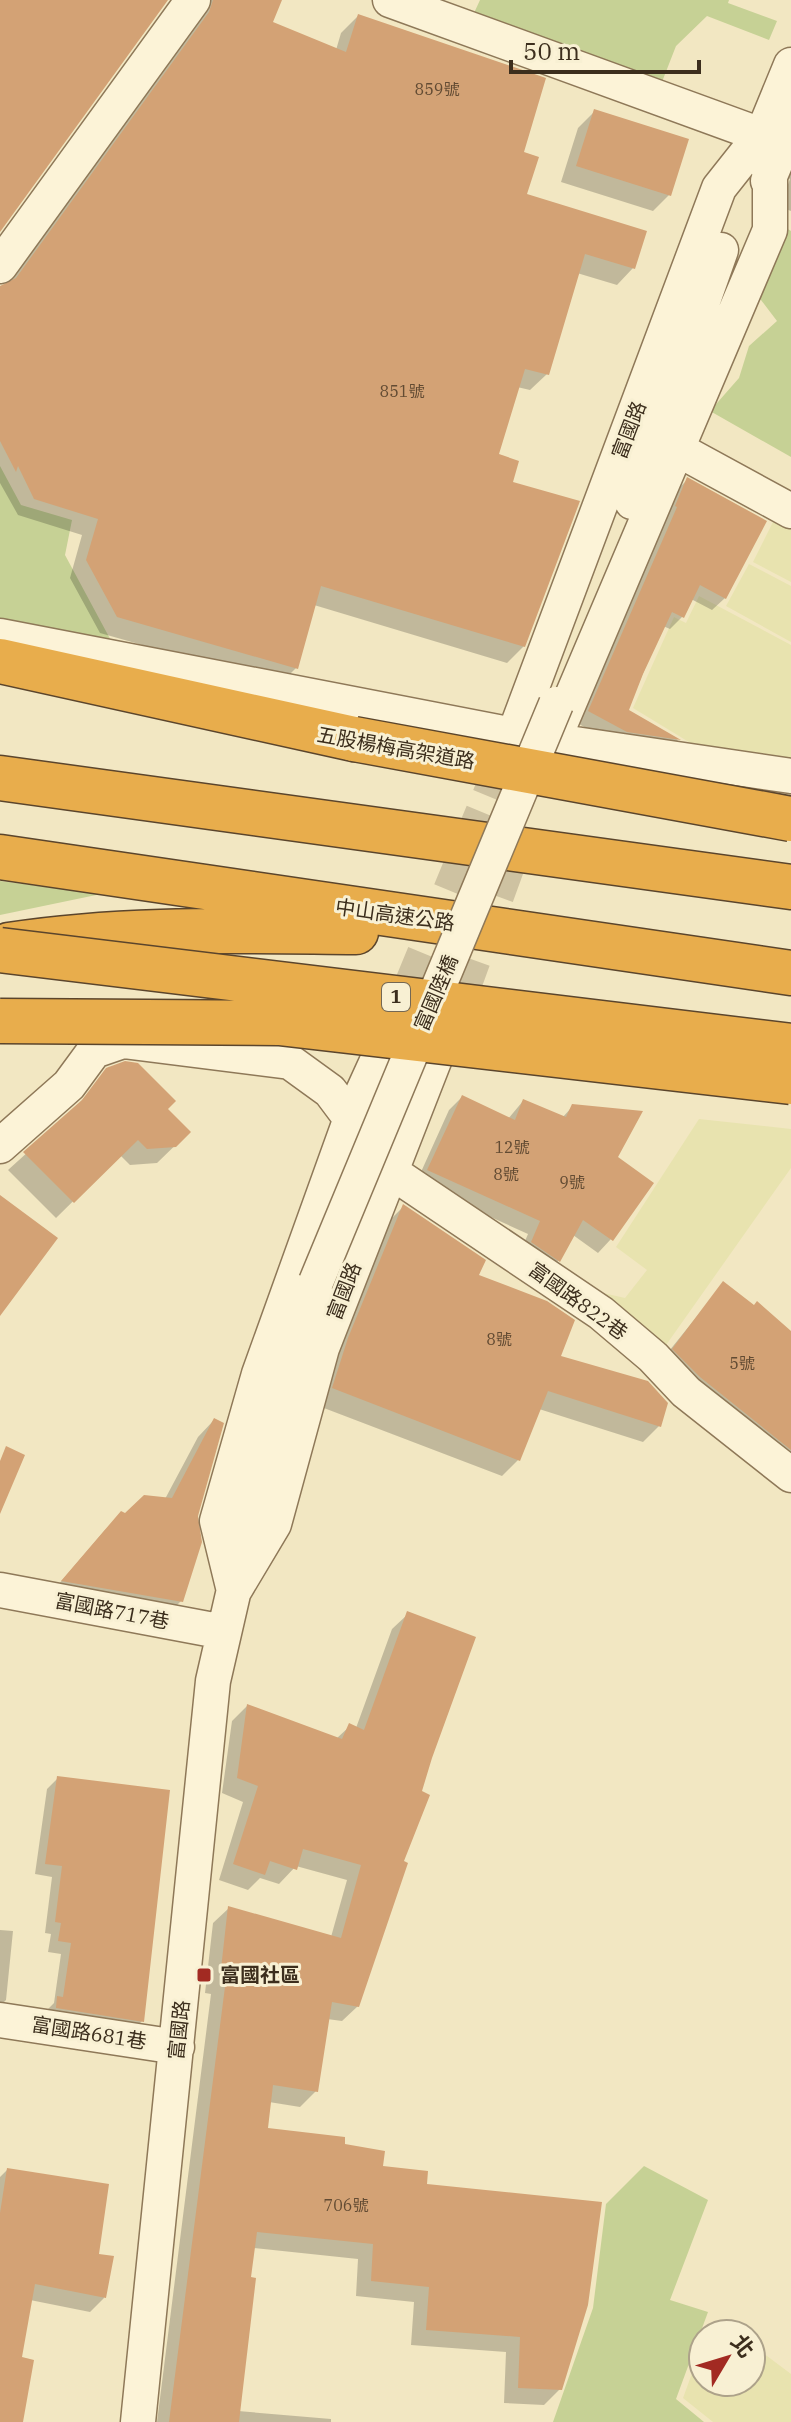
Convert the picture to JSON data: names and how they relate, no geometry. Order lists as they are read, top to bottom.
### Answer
{
  "streets": {
    "highway": ["五股楊梅高架道路", "中山高速公路", "1"],
    "street": [
      "富國路",
      "富國陸橋",
      "富國路822巷",
      "富國路717巷",
      "富國路681巷"
    ]
  },
  "crossings": [
    ["富國路", "富國陸橋"],
    ["富國路", "富國路822巷"],
    ["富國路", "富國路717巷"],
    ["富國路", "富國路681巷"]
  ],
  "places": {
    "transit": ["富國社區"]
  },
  "house_numbers": [
    "859號",
    "851號",
    "12號",
    "8號",
    "9號",
    "8號",
    "5號",
    "706號"
  ],
  "scale_bar": "50 m",
  "north": "top right"
}
